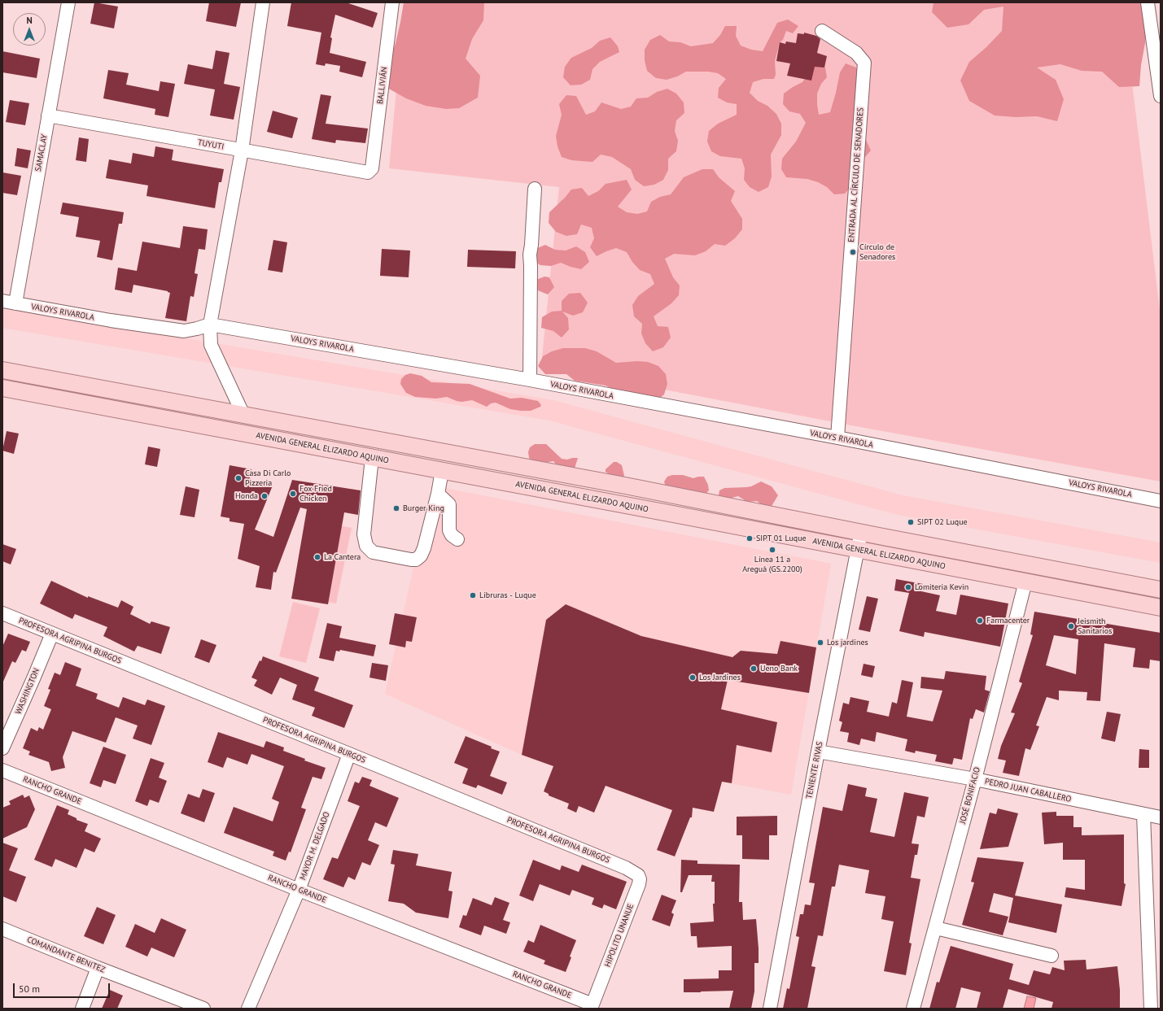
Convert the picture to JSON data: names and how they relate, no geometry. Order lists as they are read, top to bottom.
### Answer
{
  "streets": {
    "main road": ["AVENIDA GENERAL ELIZARDO AQUINO"],
    "street": [
      "BALLIVIÁN",
      "TUYUTI",
      "SAMACLAY",
      "ENTRADA AL CÍRCULO DE SENADORES",
      "VALOYS RIVAROLA",
      "PROFESORA AGRIPINA BURGOS",
      "WASHINGTON",
      "TENIENTE RIVAS",
      "RANCHO GRANDE",
      "PEDRO JUAN CABALLERO",
      "JOSÉ BONIFACIO",
      "MAYOR M. DELGADO",
      "HIPOLITO UNANUE",
      "COMANDANTE BENITEZ"
    ]
  },
  "crossings": [
    ["BALLIVIÁN", "TUYUTI"],
    ["TUYUTI", "SAMACLAY"],
    ["SAMACLAY", "VALOYS RIVAROLA"],
    ["ENTRADA AL CÍRCULO DE SENADORES", "VALOYS RIVAROLA"],
    ["AVENIDA GENERAL ELIZARDO AQUINO", "TENIENTE RIVAS"],
    ["AVENIDA GENERAL ELIZARDO AQUINO", "JOSÉ BONIFACIO"],
    ["PROFESORA AGRIPINA BURGOS", "WASHINGTON"],
    ["PROFESORA AGRIPINA BURGOS", "MAYOR M. DELGADO"],
    ["PROFESORA AGRIPINA BURGOS", "HIPOLITO UNANUE"],
    ["TENIENTE RIVAS", "PEDRO JUAN CABALLERO"],
    ["RANCHO GRANDE", "MAYOR M. DELGADO"],
    ["RANCHO GRANDE", "HIPOLITO UNANUE"],
    ["PEDRO JUAN CABALLERO", "JOSÉ BONIFACIO"]
  ],
  "places": [
    "Círculo de Senadores",
    "Casa Di Carlo Pizzeria",
    "Fox Fried Chicken",
    "Honda",
    "Burger King",
    "SIPT 02 Luque",
    "SIPT 01 Luque",
    "Línea 11 a Areguá (GS.2200)",
    "La Cantera",
    "Lomiteria Kevin",
    "Libruras - Luque",
    "Farmacenter",
    "Jeismith Sanitarios",
    "Los jardines",
    "Ueno Bank",
    "Los Jardines"
  ],
  "scale_bar": "50 m",
  "north": "top"
}
